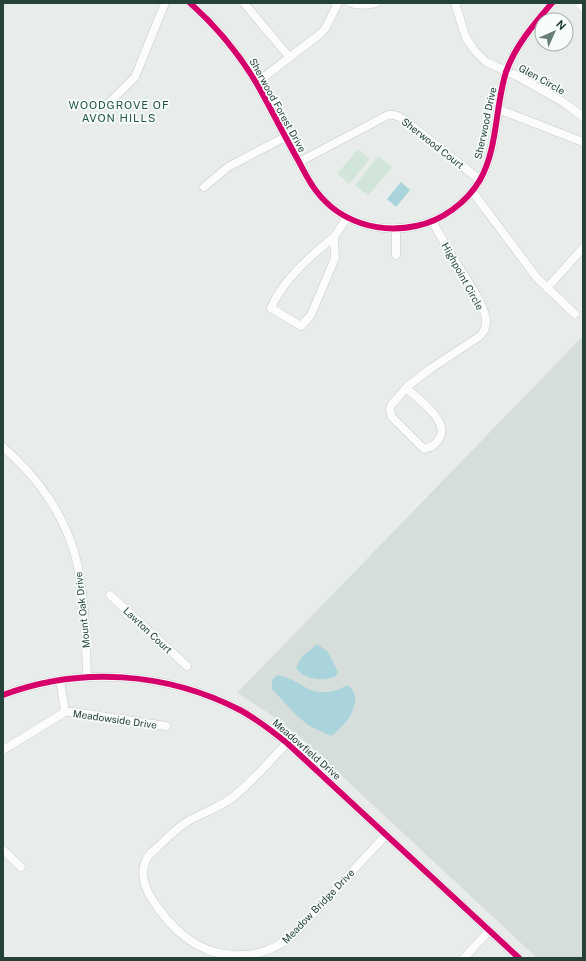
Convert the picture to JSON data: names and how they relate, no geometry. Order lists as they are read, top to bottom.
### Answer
{
  "streets": {
    "street": [
      "Glen Circle",
      "Sherwood Forest Drive",
      "Sherwood Drive",
      "Sherwood Court",
      "Highpoint Circle",
      "Mount Oak Drive",
      "Lawton Court",
      "Meadowside Drive",
      "Meadowfield Drive",
      "Meadow Bridge Drive"
    ]
  },
  "crossings": [
    ["Glen Circle", "Sherwood Drive"],
    ["Sherwood Forest Drive", "Sherwood Drive"],
    ["Sherwood Forest Drive", "Sherwood Court"],
    ["Sherwood Drive", "Sherwood Court"],
    ["Sherwood Drive", "Highpoint Circle"],
    ["Mount Oak Drive", "Meadowfield Drive"],
    ["Meadowfield Drive", "Meadow Bridge Drive"]
  ],
  "districts": ["WOODGROVE OF AVON HILLS"],
  "north": "top right"
}
